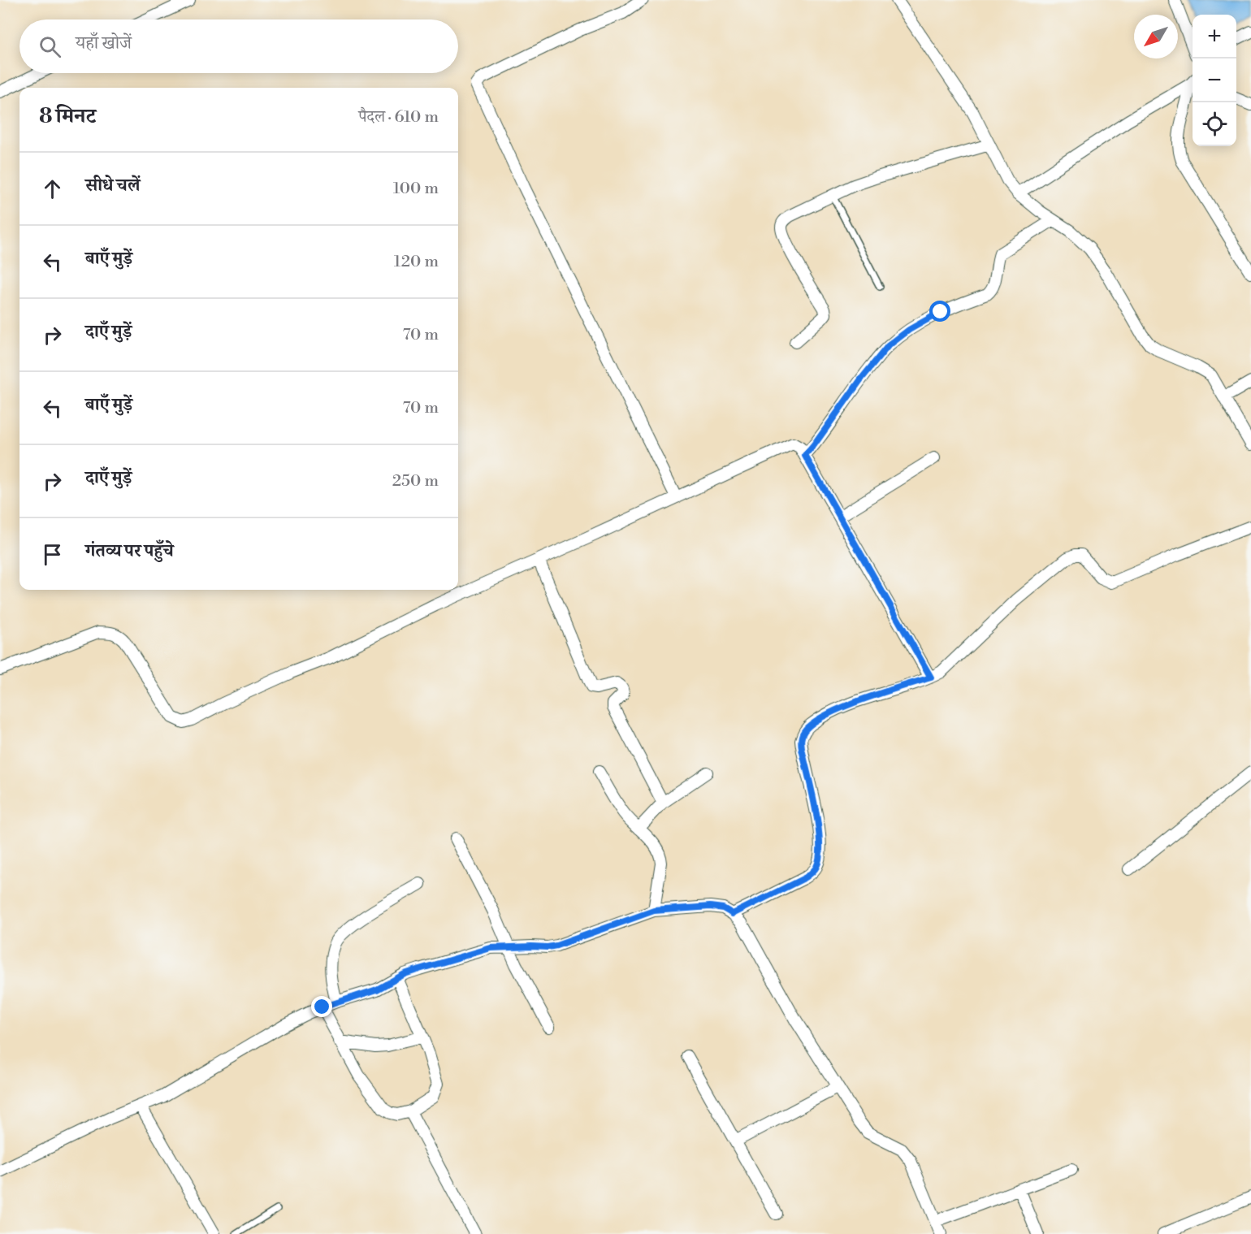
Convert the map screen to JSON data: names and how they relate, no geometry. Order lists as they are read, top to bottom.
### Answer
{
  "north": "bottom left",
  "page": {
    "map_buttons": ["+", "−"],
    "search": "यहाँ खोजें",
    "heading": ["8 मिनट", "पैदल · 610 m"],
    "list": [
      ["सीधे चलें", "100 m"],
      ["बाएँ मुड़ें", "120 m"],
      ["दाएँ मुड़ें", "70 m"],
      ["बाएँ मुड़ें", "70 m"],
      ["दाएँ मुड़ें", "250 m"],
      "गंतव्य पर पहुँचे"
    ]
  }
}
